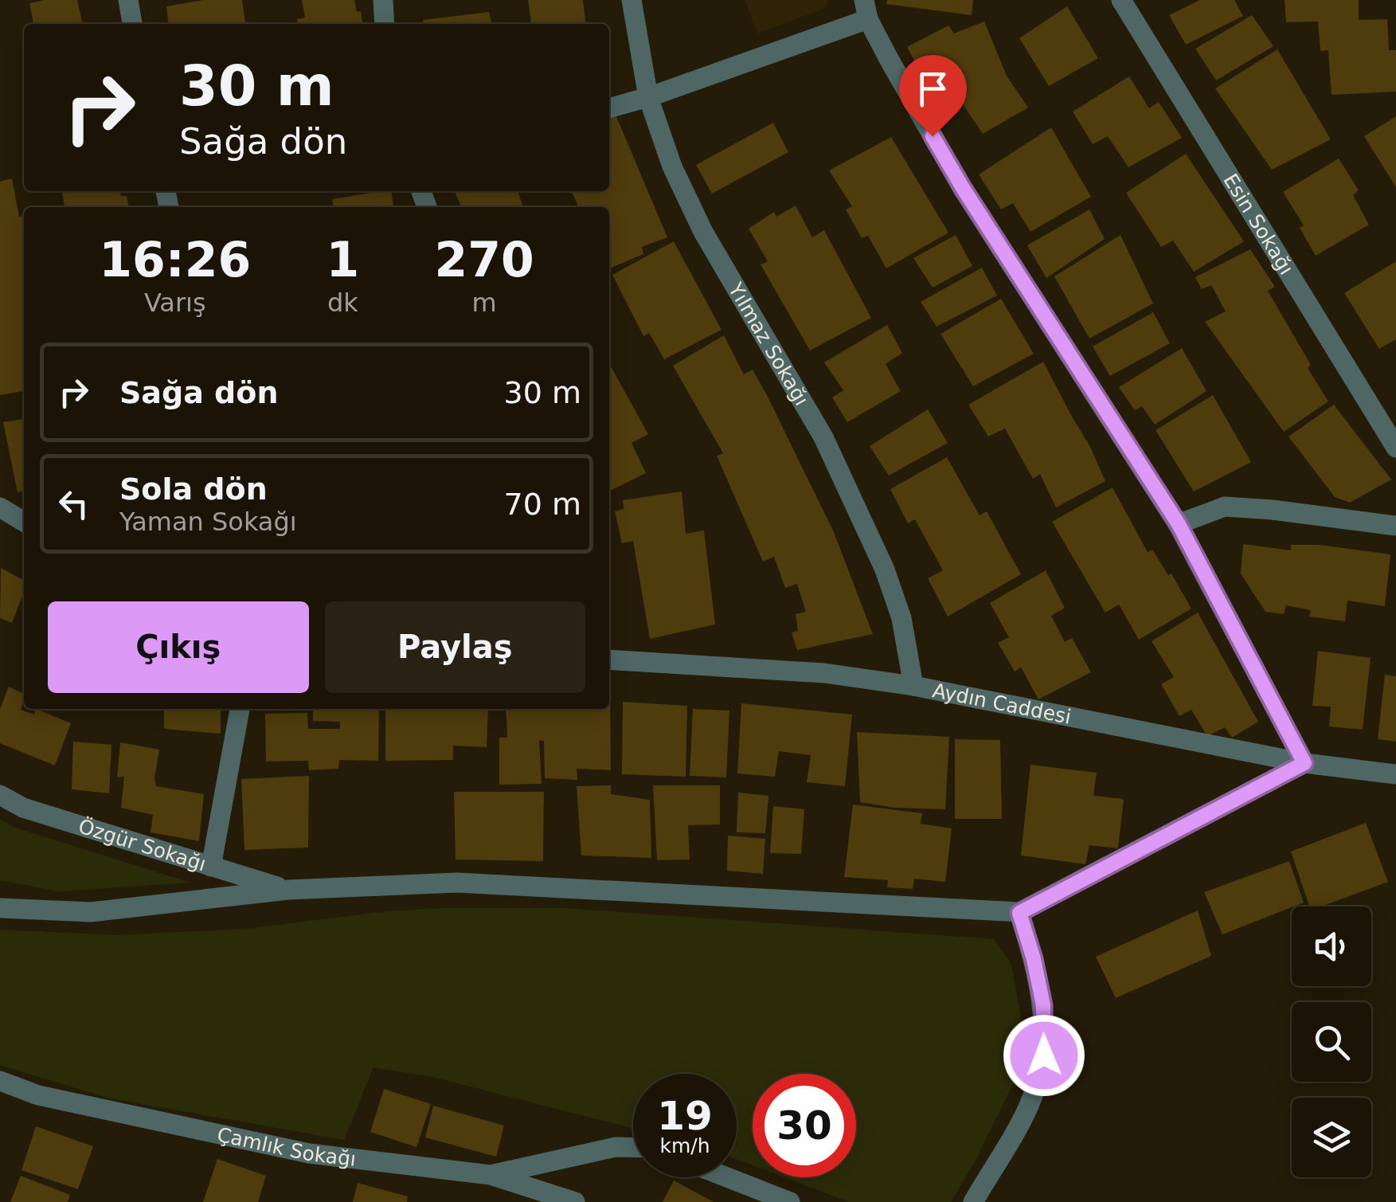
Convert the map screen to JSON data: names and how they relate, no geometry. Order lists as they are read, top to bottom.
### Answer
{
  "streets": {
    "street": [
      "Esin Sokağı",
      "Yılmaz Sokağı",
      "Aydın Caddesi",
      "Özgür Sokağı",
      "Çamlık Sokağı"
    ]
  },
  "crossings": [
    ["Yılmaz Sokağı", "Aydın Caddesi"]
  ],
  "page": {
    "turn": ["30 m", "Sağa dön"],
    "eta": [
      "16:26",
      "Varış",
      "1",
      "dk",
      "270",
      "m"
    ],
    "list": [
      {
        "name": "Sağa dön",
        "value": "30 m"
      },
      {
        "name": "Sola dön",
        "note": "Yaman Sokağı",
        "value": "70 m"
      }
    ],
    "buttons": ["Çıkış", "Paylaş"],
    "speed": "19 km/h",
    "limit": "30"
  }
}
